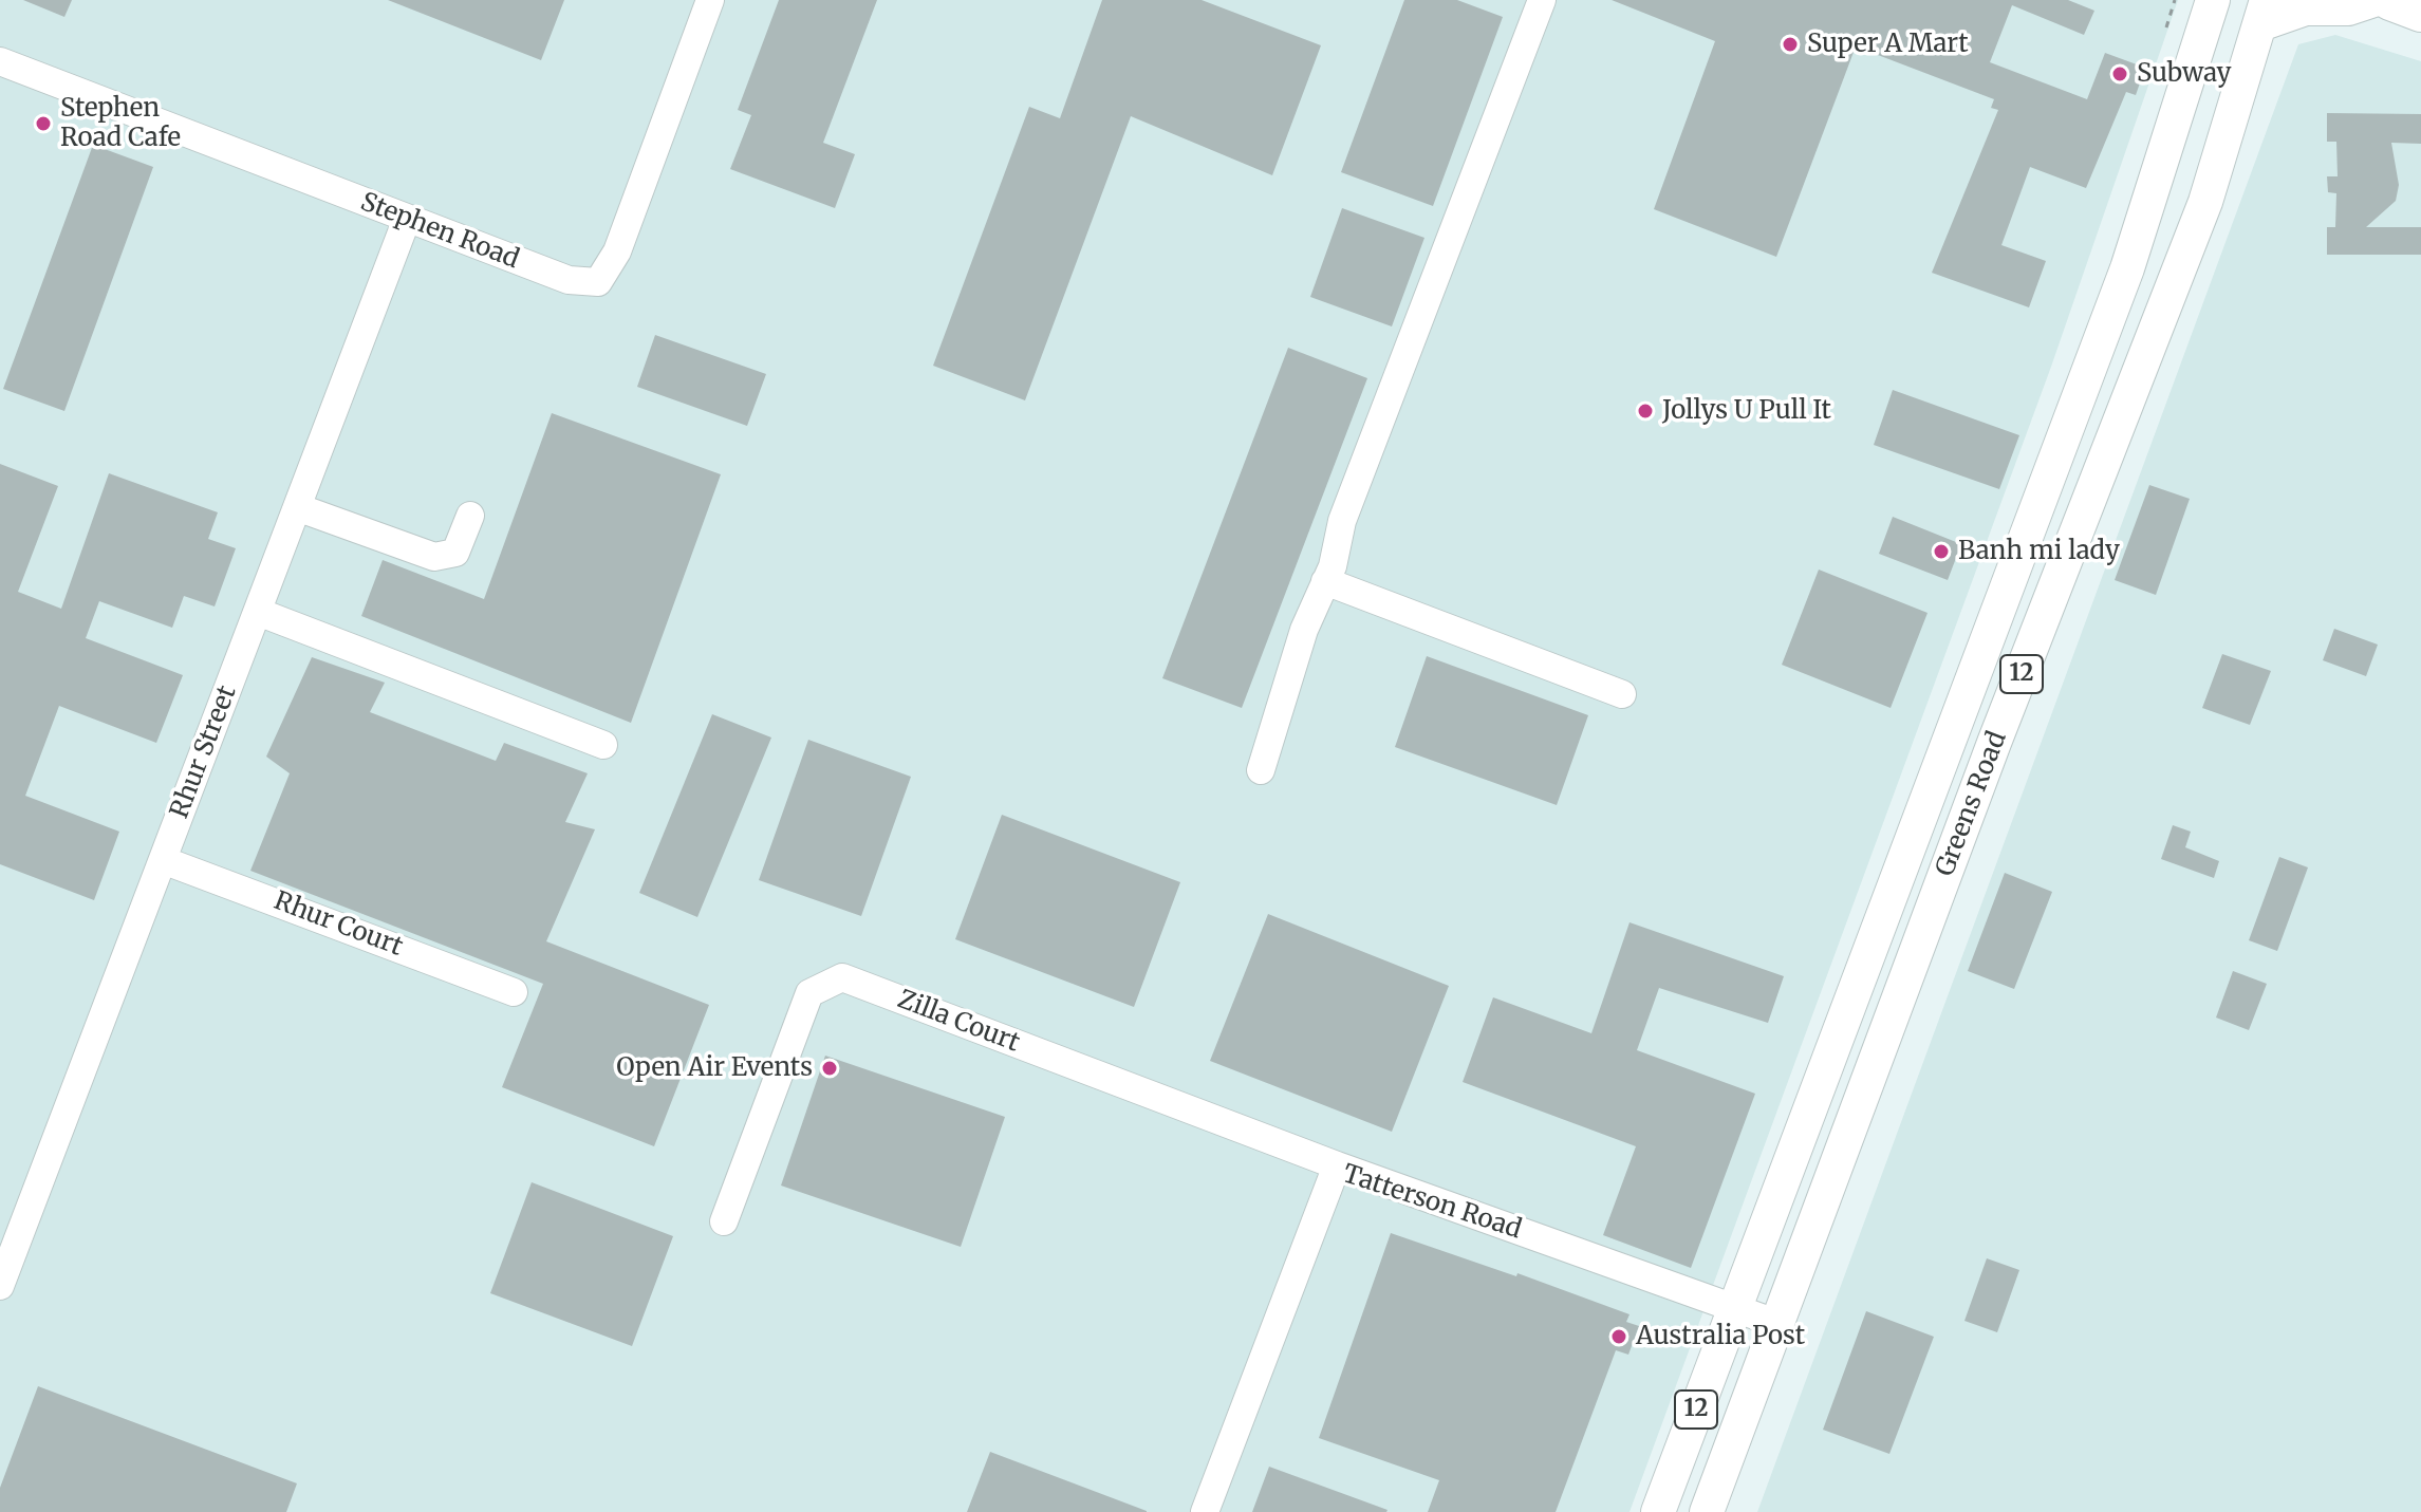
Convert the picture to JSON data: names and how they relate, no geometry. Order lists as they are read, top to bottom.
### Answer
{
  "streets": {
    "main road": ["12", "Greens Road"],
    "street": [
      "Stephen Road",
      "Rhur Street",
      "Rhur Court",
      "Zilla Court",
      "Tatterson Road"
    ]
  },
  "crossings": [
    ["Stephen Road", "Rhur Street"],
    ["Rhur Street", "Rhur Court"],
    ["Greens Road", "Tatterson Road"],
    ["Zilla Court", "Tatterson Road"]
  ],
  "places": [
    "Super A Mart",
    "Subway",
    "Stephen Road Cafe",
    "Jollys U Pull It",
    "Banh mi lady",
    "Open Air Events",
    "Australia Post"
  ]
}
